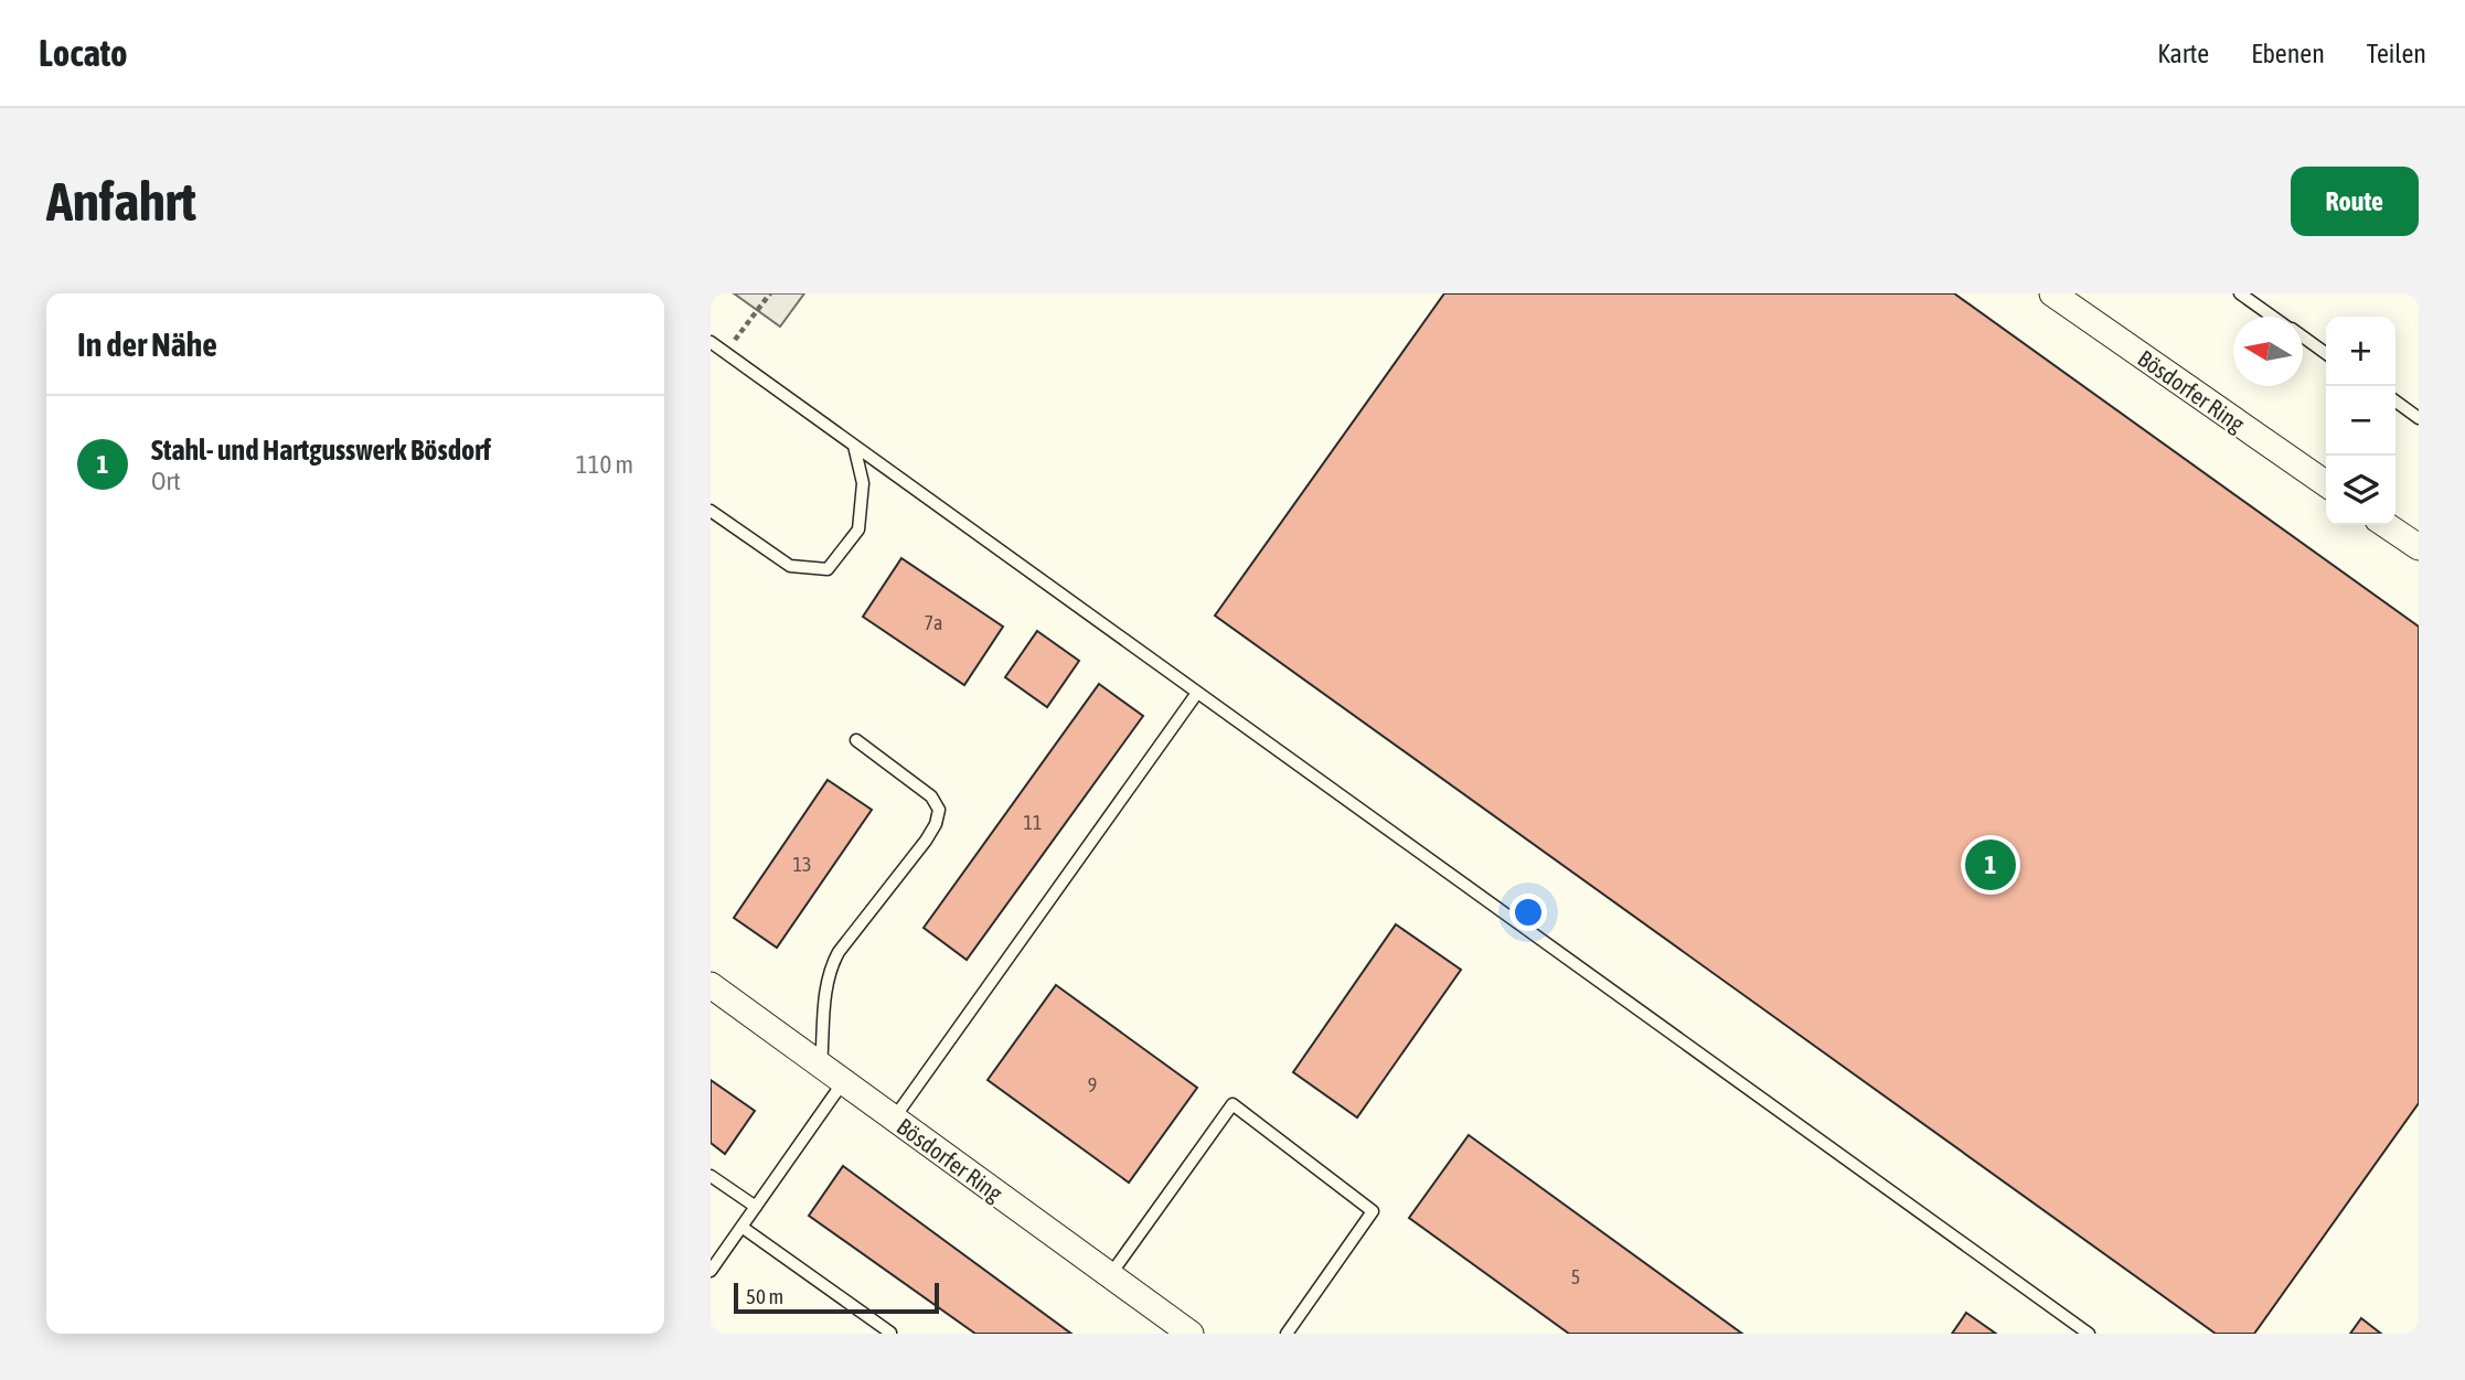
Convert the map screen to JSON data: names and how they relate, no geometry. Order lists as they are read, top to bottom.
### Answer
{
  "streets": {
    "street": ["Bösdorfer Ring"]
  },
  "house_numbers": [
    "7a",
    "11",
    "13",
    "9",
    "5"
  ],
  "scale_bar": "50 m",
  "north": "left",
  "page": {
    "header": "Locato",
    "nav": ["Karte", "Ebenen", "Teilen"],
    "buttons": "Route",
    "title": "Anfahrt",
    "heading": "In der Nähe",
    "map_buttons": ["+", "−"],
    "list": [
      {
        "mark": "1",
        "name": "Stahl- und Hartgusswerk Bösdorf",
        "note": "Ort",
        "value": "110 m"
      }
    ],
    "pins": "1",
    "scale": "50 m"
  }
}
